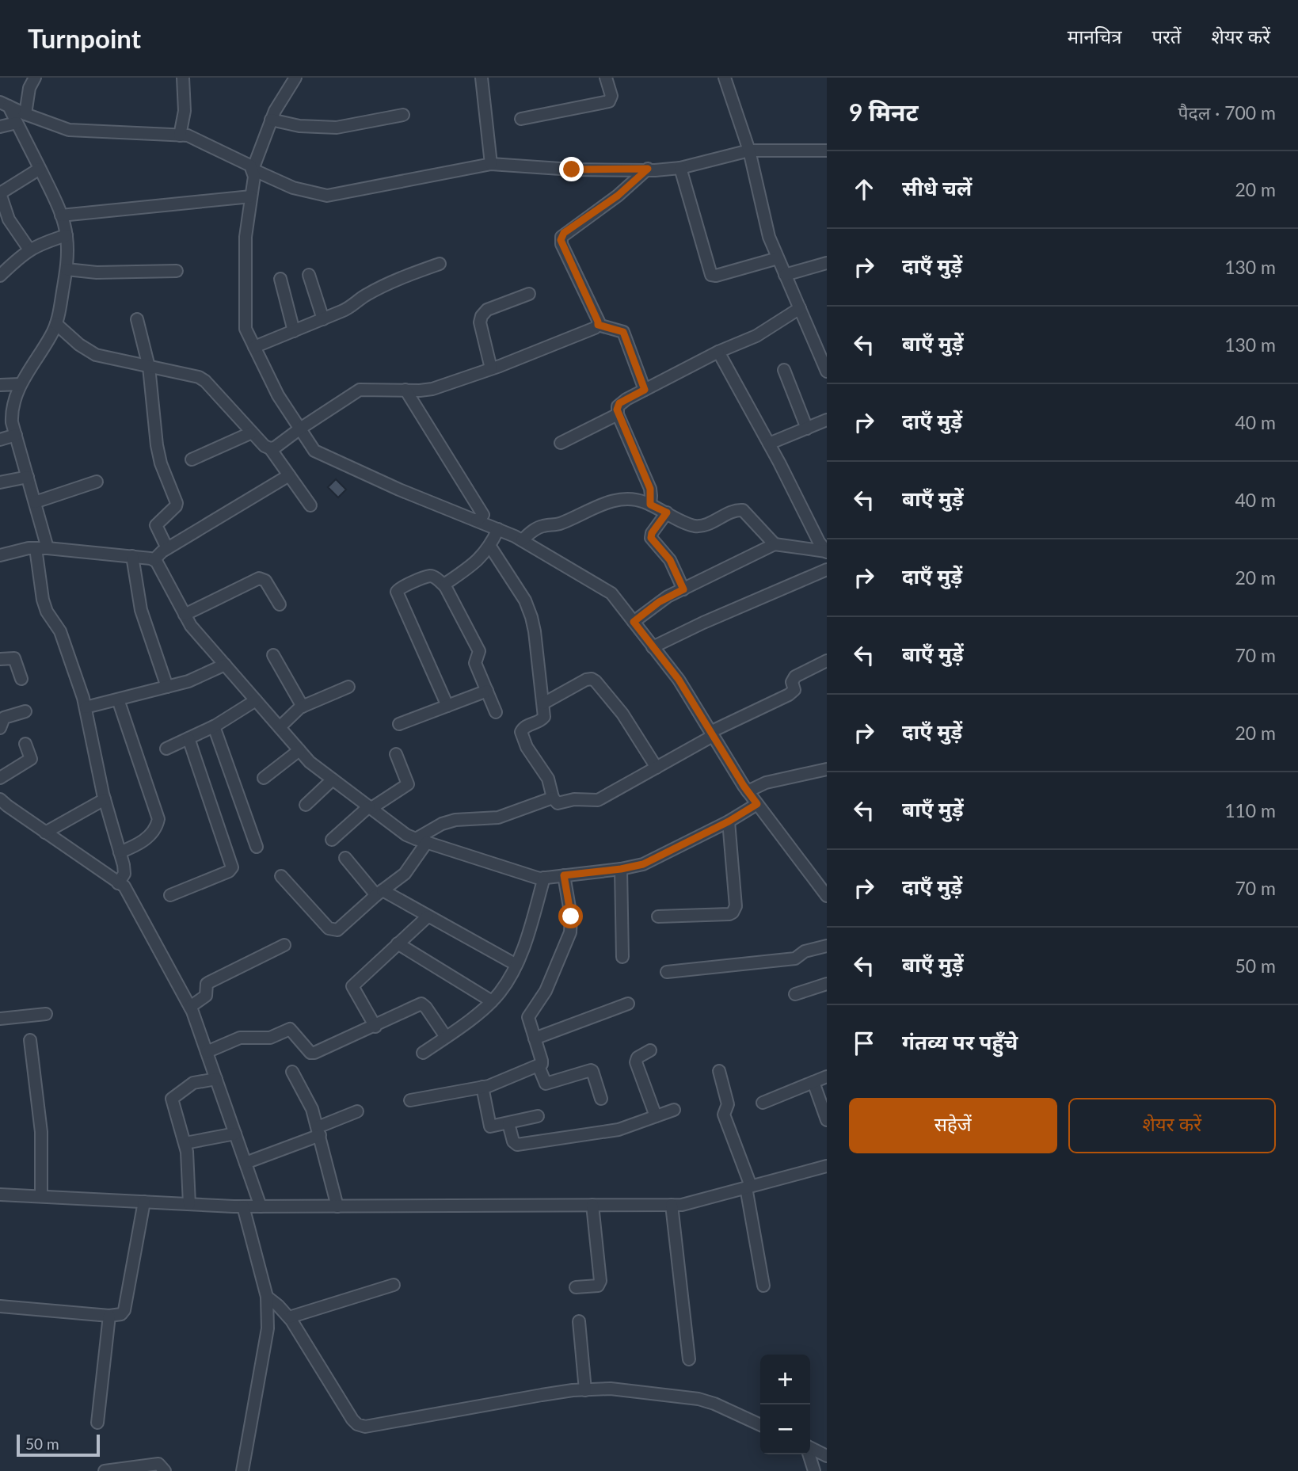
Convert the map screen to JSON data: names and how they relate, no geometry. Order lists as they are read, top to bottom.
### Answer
{
  "scale_bar": "50 m",
  "page": {
    "header": "Turnpoint",
    "nav": ["मानचित्र", "परतें", "शेयर करें"],
    "heading": ["9 मिनट", "पैदल · 700 m"],
    "list": [
      ["सीधे चलें", "20 m"],
      ["दाएँ मुड़ें", "130 m"],
      ["बाएँ मुड़ें", "130 m"],
      ["दाएँ मुड़ें", "40 m"],
      ["बाएँ मुड़ें", "40 m"],
      ["दाएँ मुड़ें", "20 m"],
      ["बाएँ मुड़ें", "70 m"],
      ["दाएँ मुड़ें", "20 m"],
      ["बाएँ मुड़ें", "110 m"],
      ["दाएँ मुड़ें", "70 m"],
      ["बाएँ मुड़ें", "50 m"],
      "गंतव्य पर पहुँचे"
    ],
    "buttons": ["सहेजें", "शेयर करें"],
    "map_buttons": ["+", "−"],
    "scale": "50 m"
  }
}
